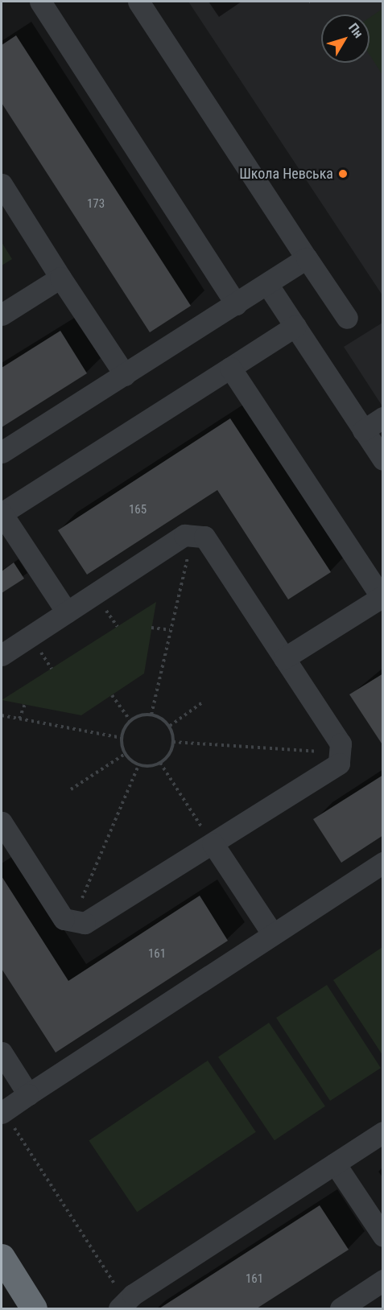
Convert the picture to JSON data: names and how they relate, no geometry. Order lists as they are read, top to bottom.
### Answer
{
  "places": ["Школа Невська"],
  "house_numbers": [
    "173",
    "165",
    "161",
    "161"
  ],
  "north": "top right"
}
